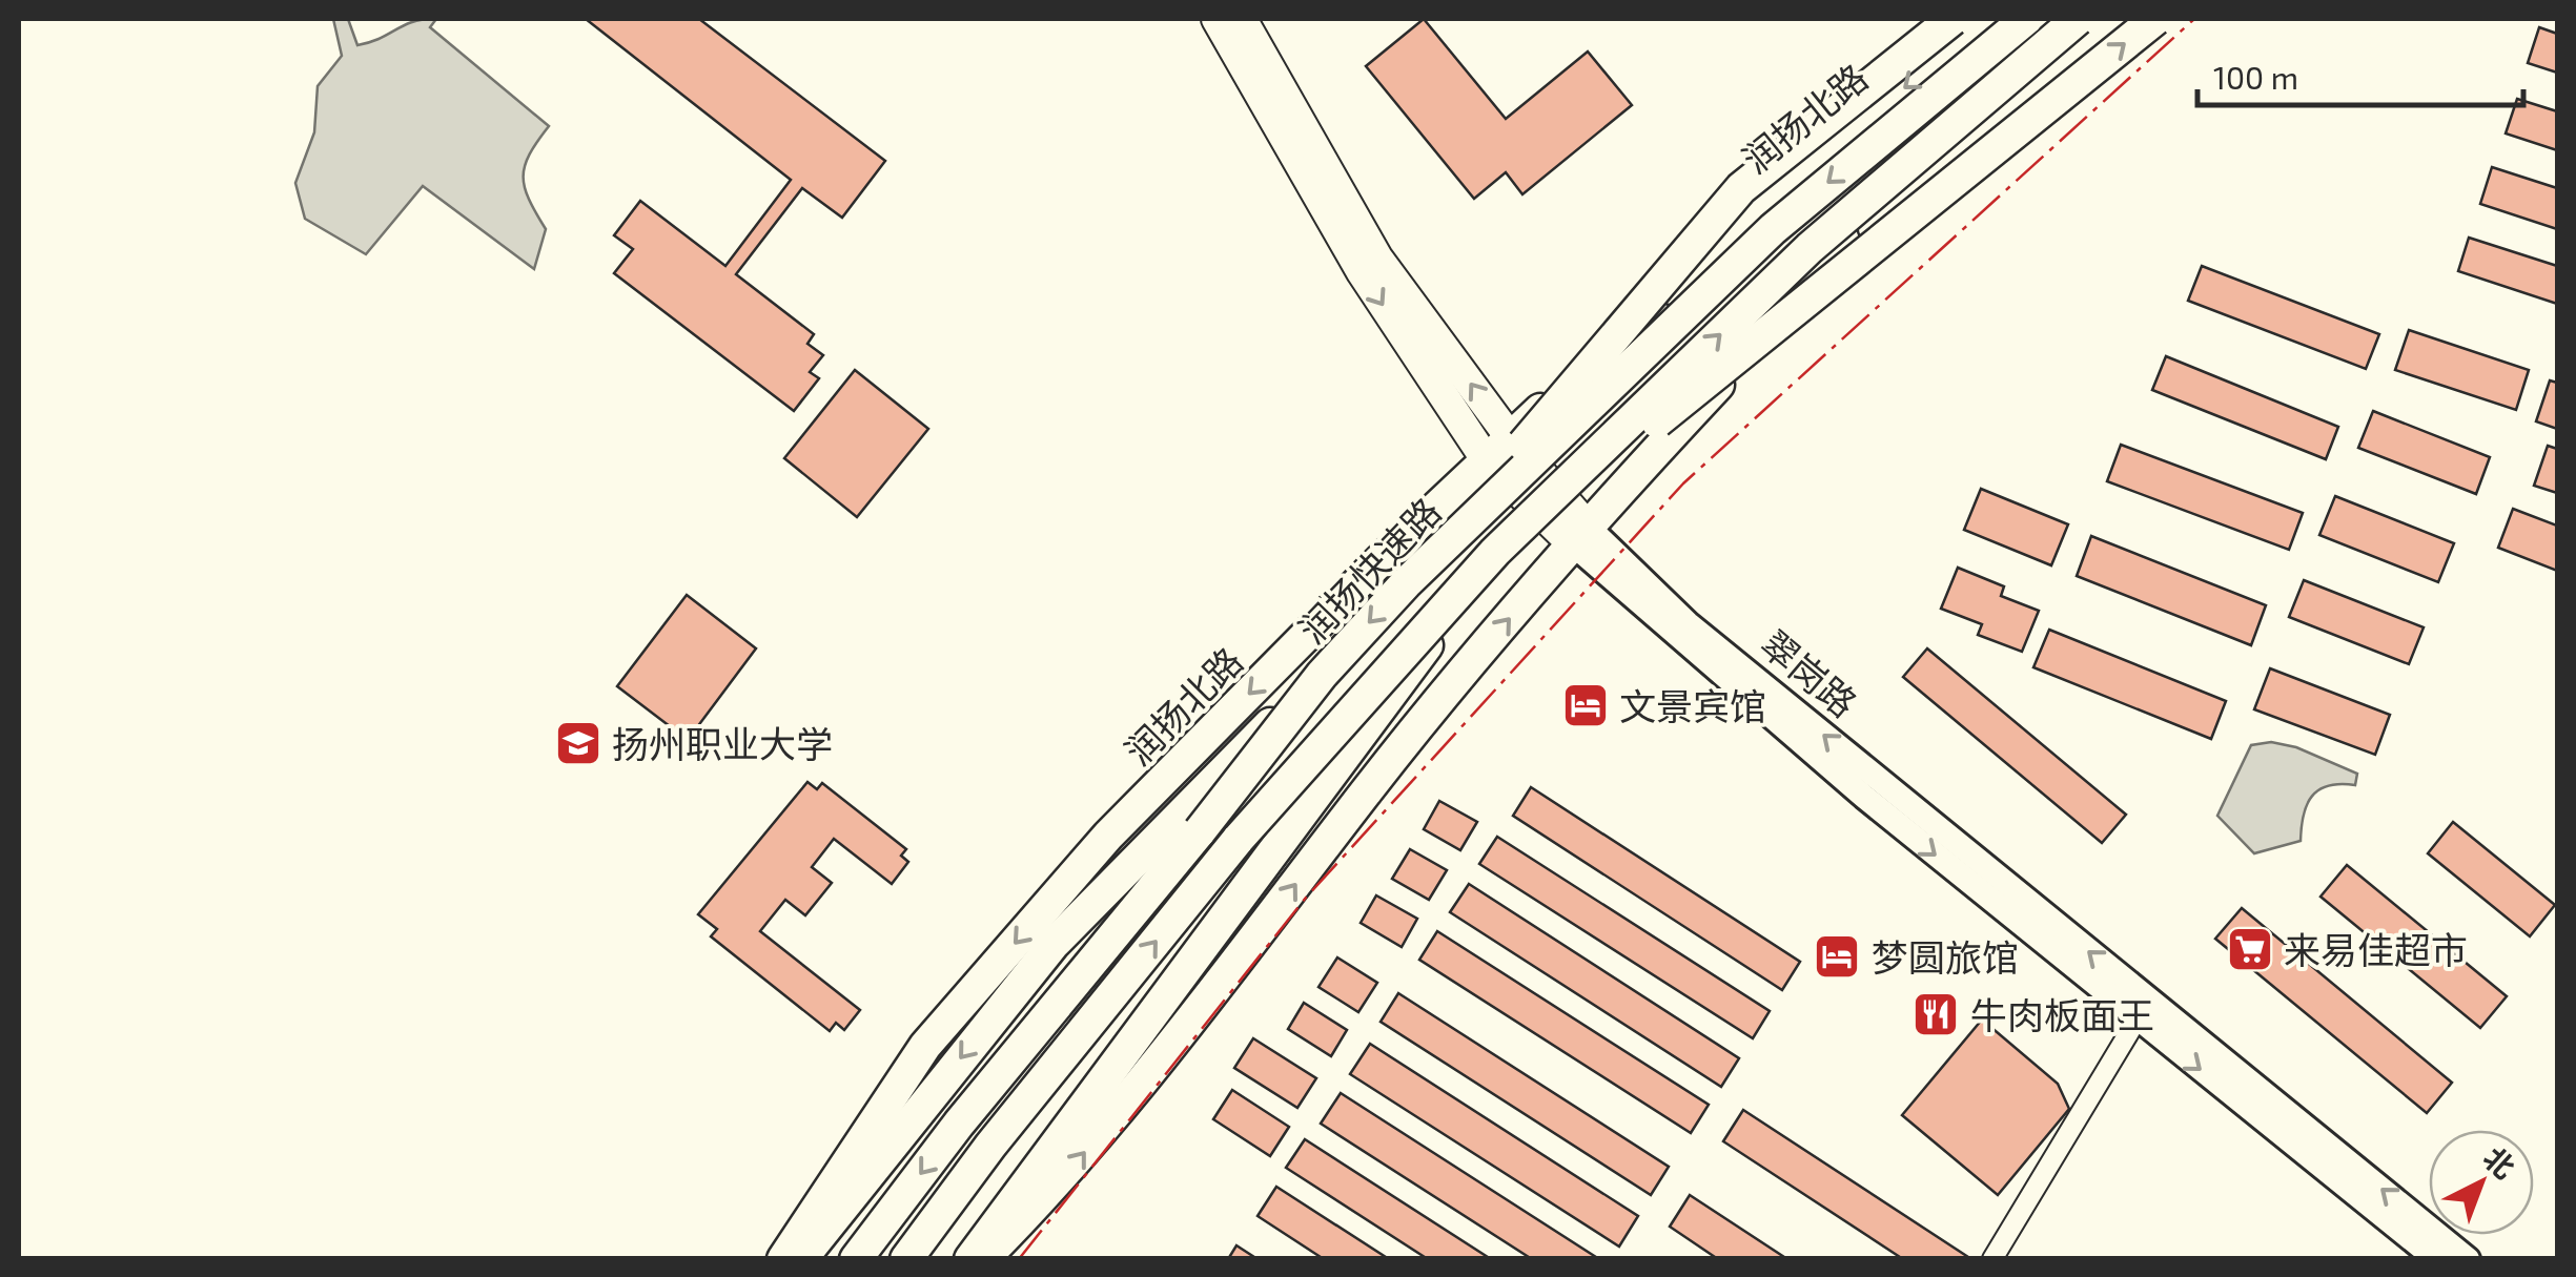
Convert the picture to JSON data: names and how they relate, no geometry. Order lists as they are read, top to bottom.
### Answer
{
  "streets": {
    "main road": ["润扬北路", "润扬快速路", "翠岗路"]
  },
  "crossings": [
    ["润扬北路", "翠岗路"]
  ],
  "places": {
    "hotel": ["文景宾馆", "梦圆旅馆"],
    "school or university": ["扬州职业大学"],
    "supermarket": ["来易佳超市"],
    "restaurant": ["牛肉板面王"]
  },
  "scale_bar": "100 m",
  "north": "top right"
}
